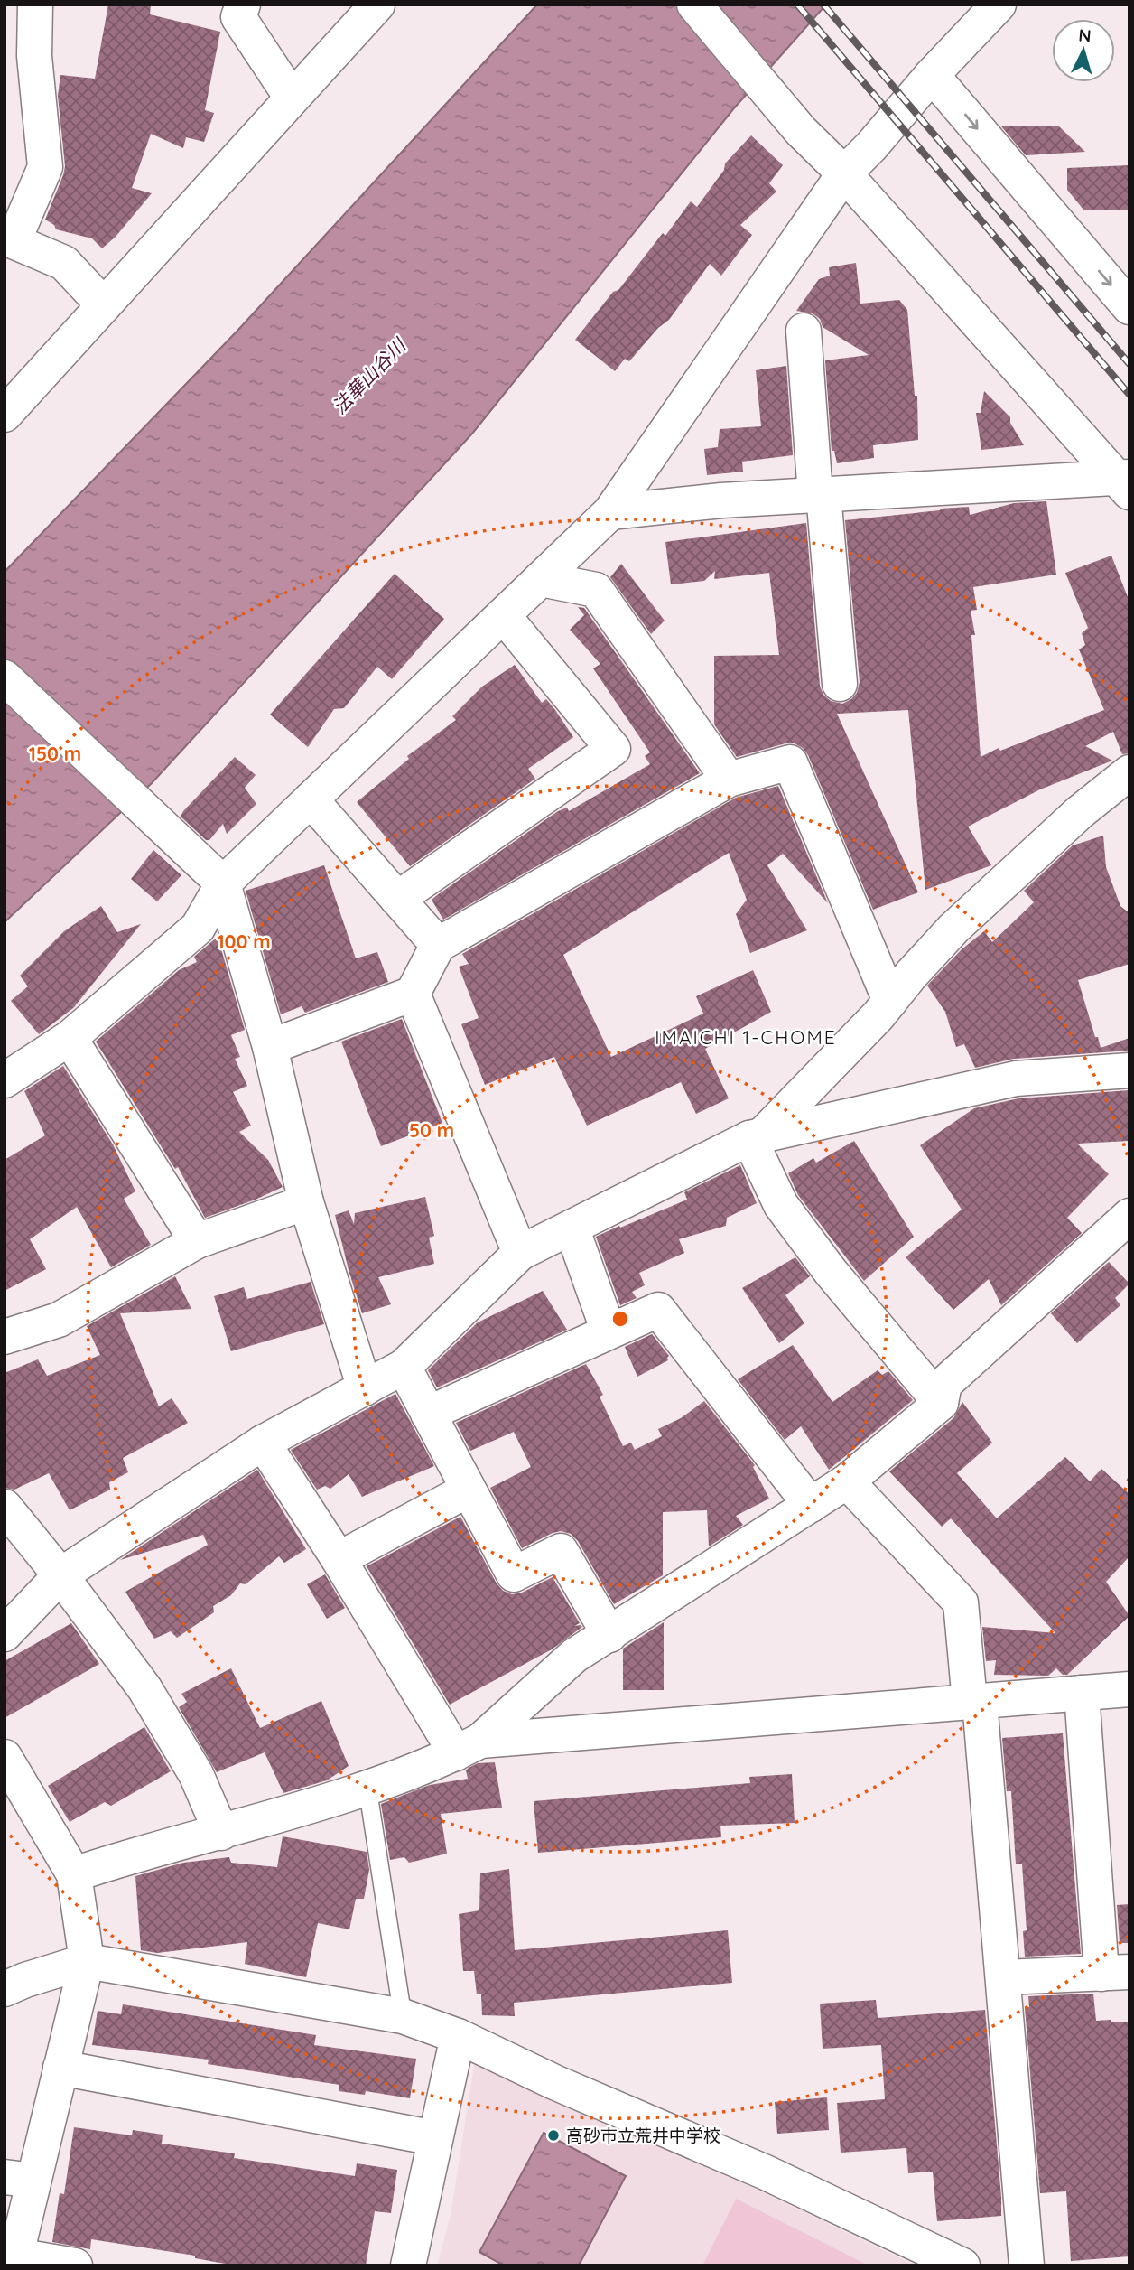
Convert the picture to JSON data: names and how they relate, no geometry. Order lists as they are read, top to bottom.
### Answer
{
  "districts": ["IMAICHI 1-CHOME"],
  "water": ["法華山谷川"],
  "places": ["高砂市立荒井中学校"],
  "north": "top",
  "rings": ["150 m", "100 m", "50 m"]
}
